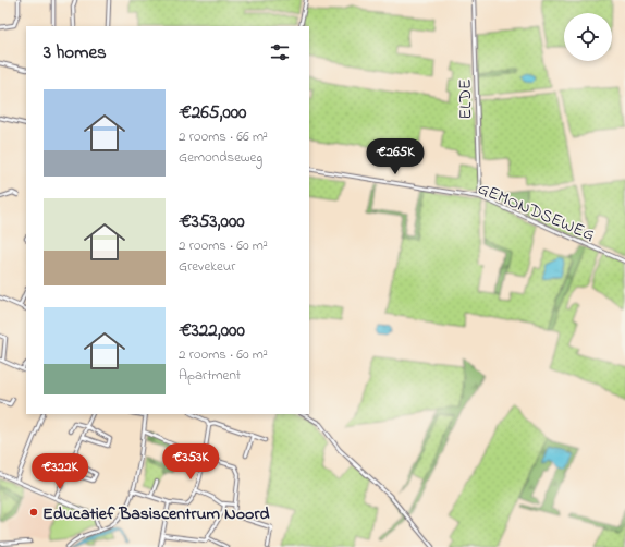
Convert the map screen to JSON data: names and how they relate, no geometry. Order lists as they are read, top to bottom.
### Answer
{
  "streets": {
    "street": ["ELDE", "GEMONDSEWEG"]
  },
  "crossings": [
    ["ELDE", "GEMONDSEWEG"]
  ],
  "places": ["Educatief Basiscentrum Noord"],
  "page": {
    "heading": "3 homes",
    "list": [
      {
        "name": "€265,000",
        "note": "2 rooms · 66 m² · Gemondseweg"
      },
      {
        "name": "€353,000",
        "note": "2 rooms · 60 m² · Grevekeur"
      },
      {
        "name": "€322,000",
        "note": "2 rooms · 60 m² · Apartment"
      }
    ],
    "price": ["€265K", "€353K", "€322K"]
  }
}
